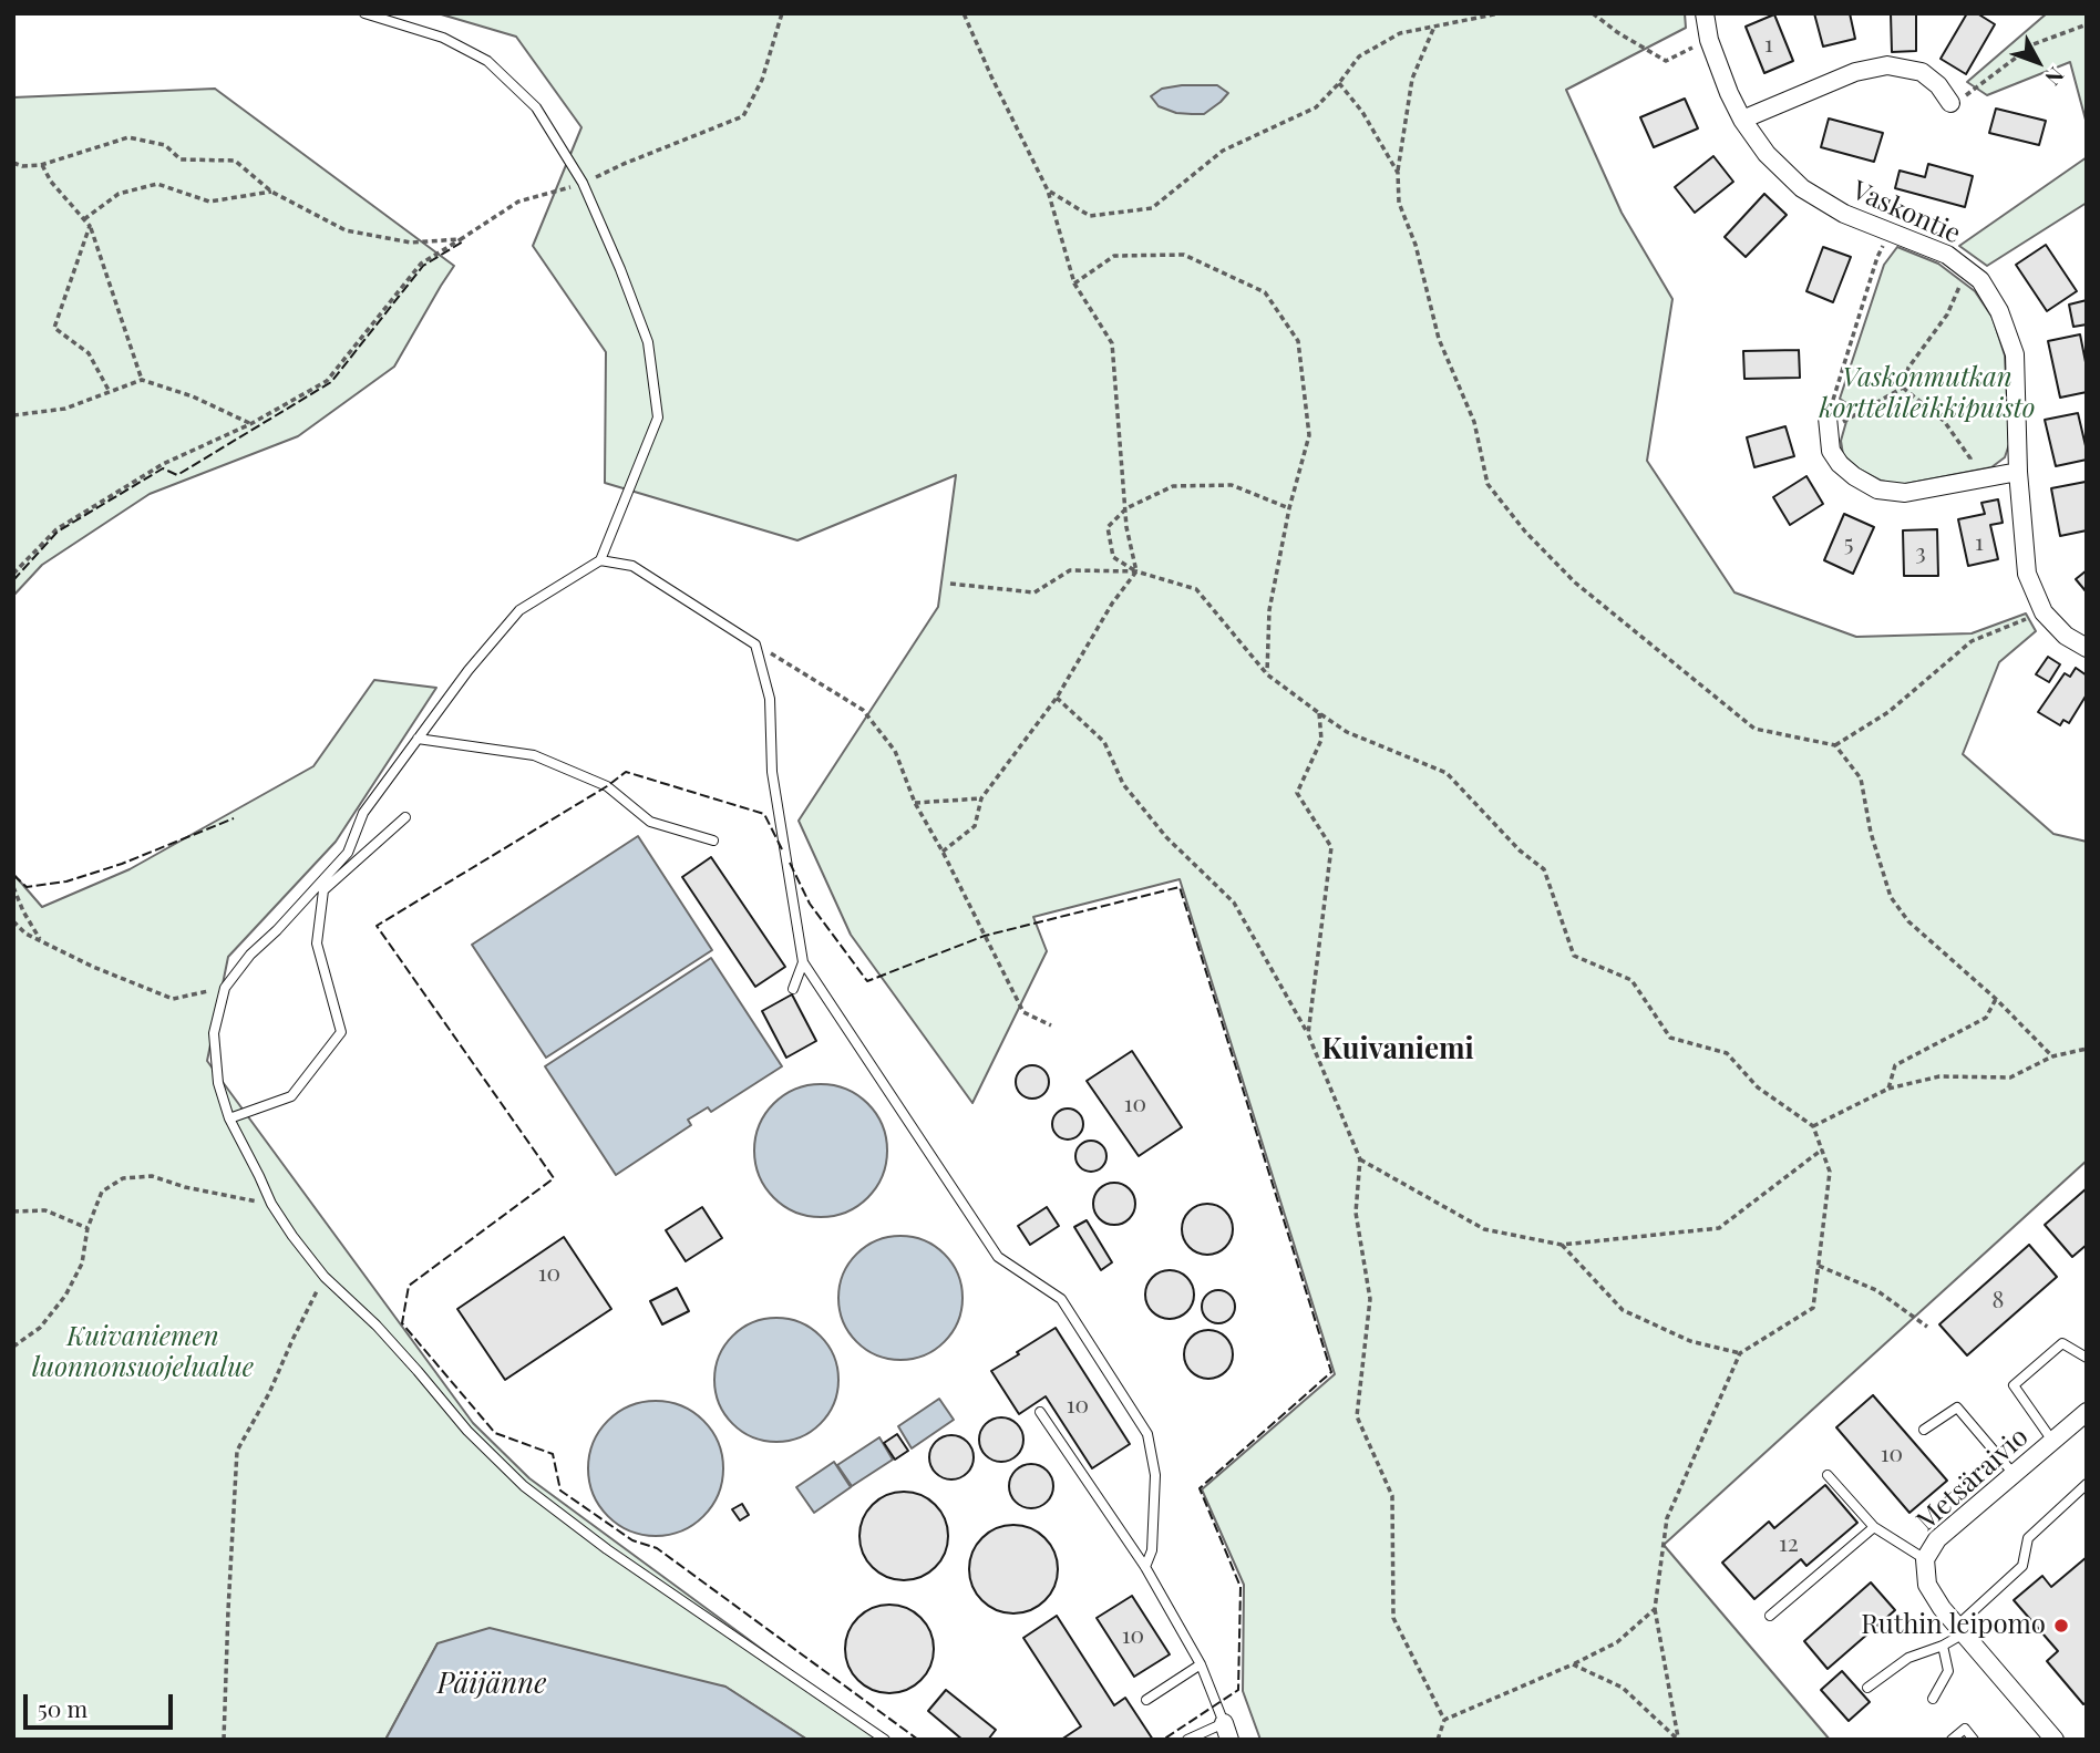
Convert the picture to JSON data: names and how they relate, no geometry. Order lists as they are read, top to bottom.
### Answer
{
  "streets": {
    "street": ["Vaskontie", "Metsäraivio"]
  },
  "districts": ["Kuivaniemi"],
  "water": ["Päijänne"],
  "parks": ["Vaskonmutkan korttelileikkipuisto", "Kuivaniemen luonnonsuojelualue"],
  "places": ["Ruthin leipomo"],
  "house_numbers": [
    "1",
    "1",
    "5",
    "3",
    "10",
    "10",
    "8",
    "10",
    "10",
    "12",
    "10"
  ],
  "scale_bar": "50 m",
  "north": "bottom right"
}
